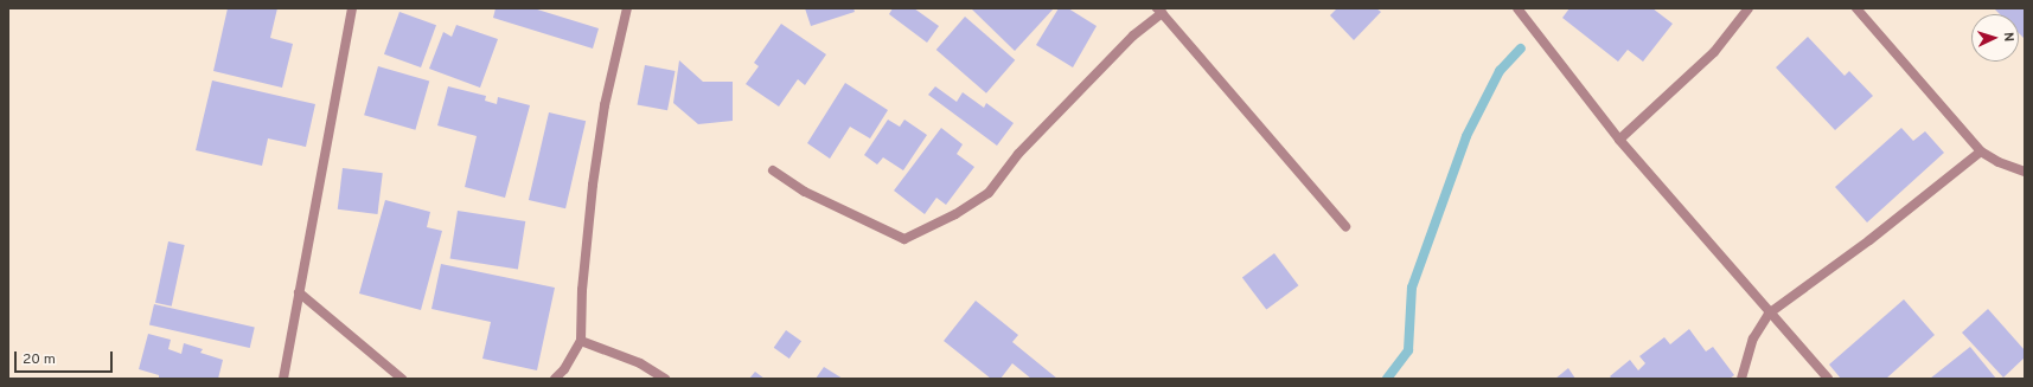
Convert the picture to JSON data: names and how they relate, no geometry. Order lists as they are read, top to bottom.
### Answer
{
  "scale_bar": "20 m",
  "north": "right"
}
